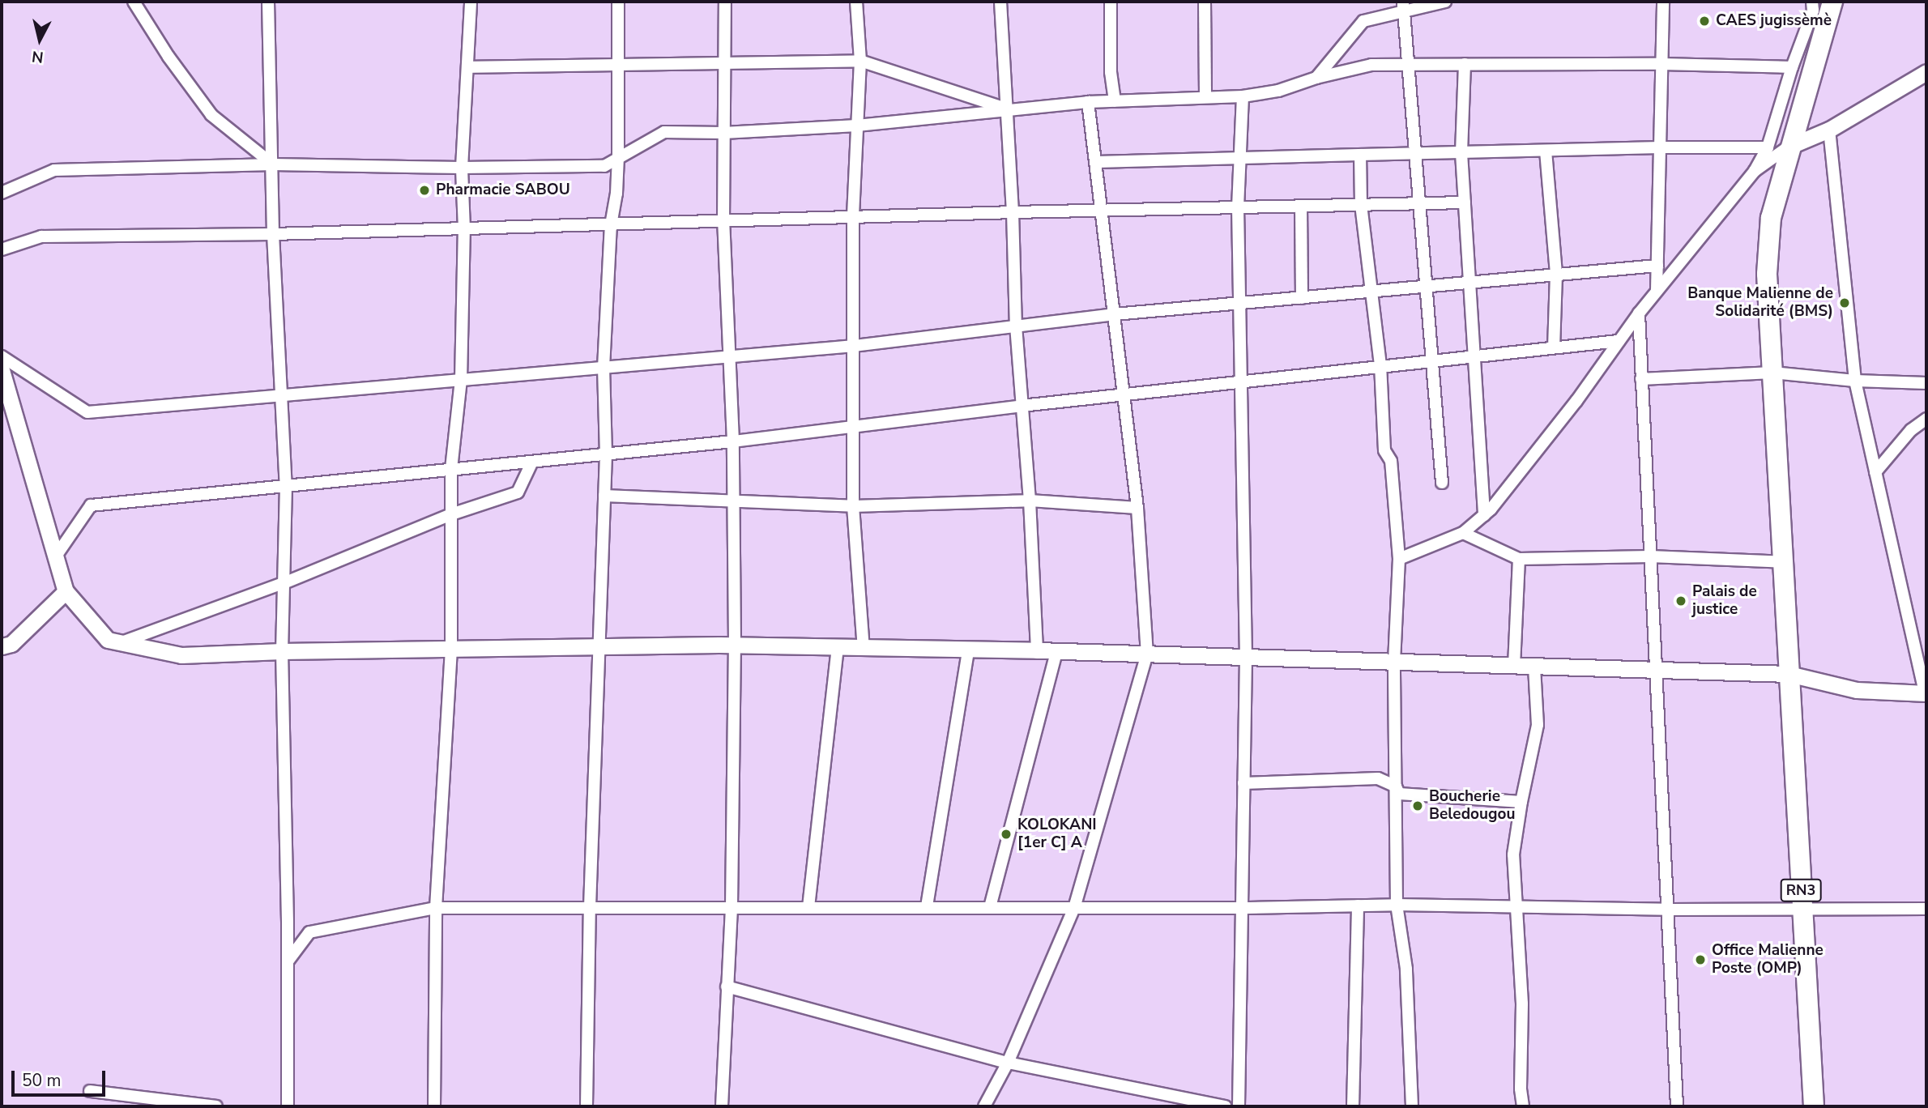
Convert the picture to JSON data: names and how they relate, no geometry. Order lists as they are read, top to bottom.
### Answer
{
  "streets": {
    "highway": ["RN3"]
  },
  "places": [
    "CAES jugissèmè",
    "Pharmacie SABOU",
    "Banque Malienne de Solidarité (BMS)",
    "Palais de justice",
    "Boucherie Beledougou",
    "KOLOKANI [1er C] A",
    "Office Malienne Poste (OMP)"
  ],
  "scale_bar": "50 m",
  "north": "bottom"
}
